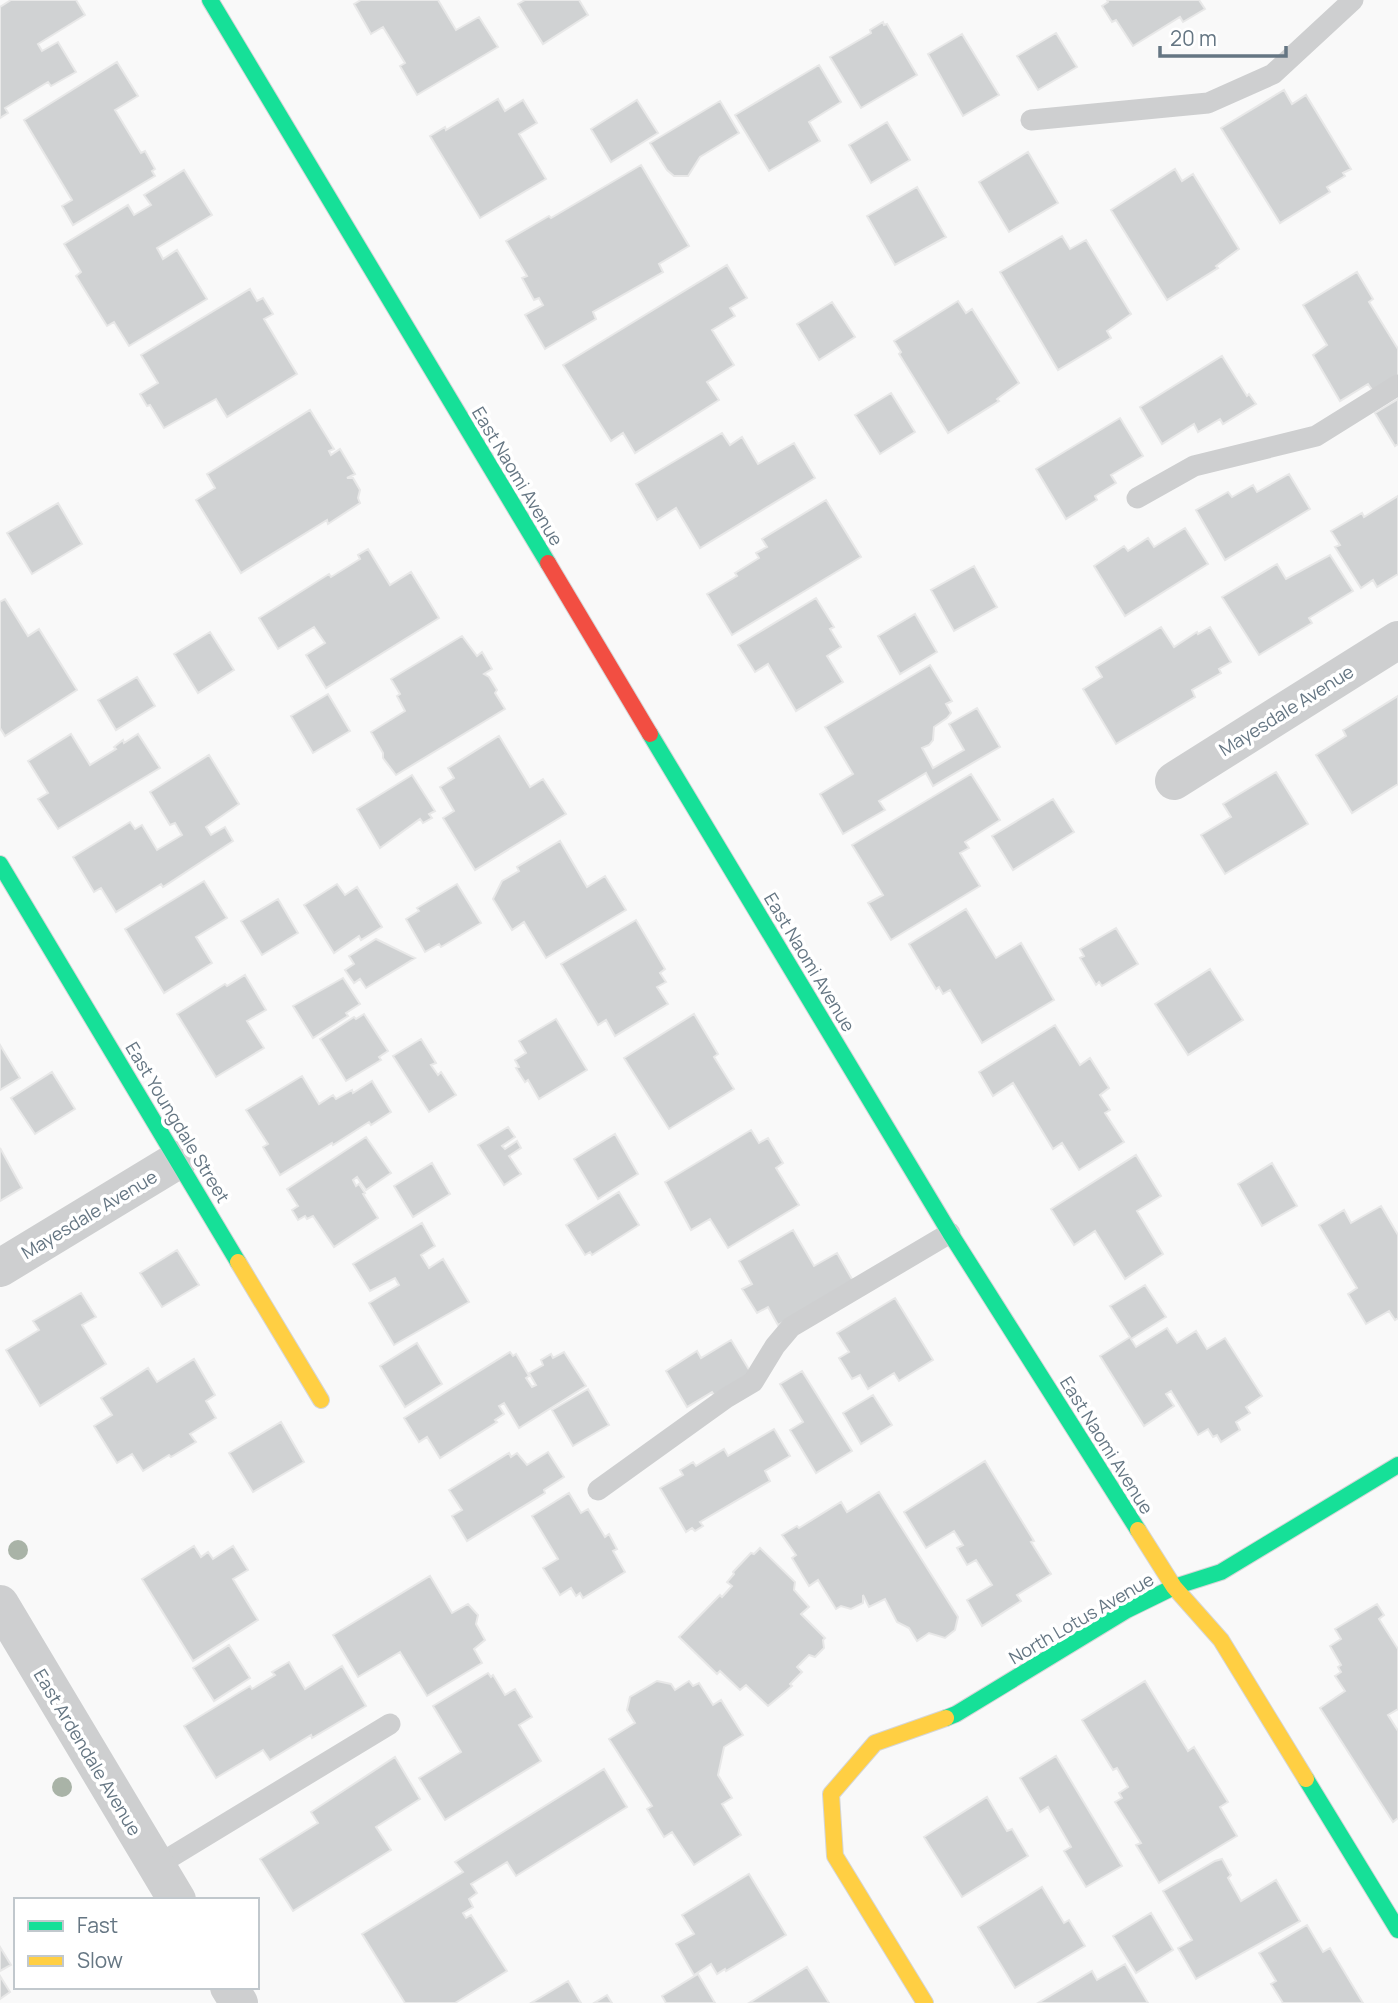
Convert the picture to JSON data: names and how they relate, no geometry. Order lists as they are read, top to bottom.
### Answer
{
  "streets": {
    "street": [
      "East Naomi Avenue",
      "Mayesdale Avenue",
      "East Youngdale Street",
      "North Lotus Avenue",
      "East Ardendale Avenue"
    ]
  },
  "crossings": [
    ["East Naomi Avenue", "North Lotus Avenue"],
    ["Mayesdale Avenue", "East Youngdale Street"]
  ],
  "legend": ["Fast", "Slow"],
  "scale_bar": "20 m"
}
